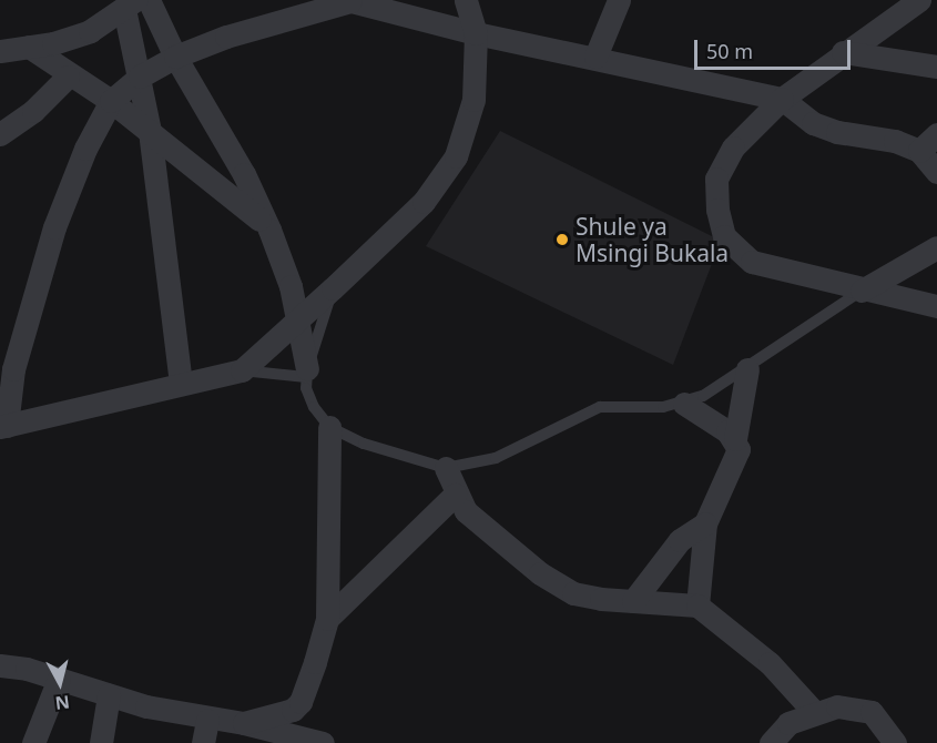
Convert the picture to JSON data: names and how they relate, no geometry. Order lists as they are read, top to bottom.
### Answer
{
  "places": ["Shule ya Msingi Bukala"],
  "scale_bar": "50 m",
  "north": "bottom"
}
